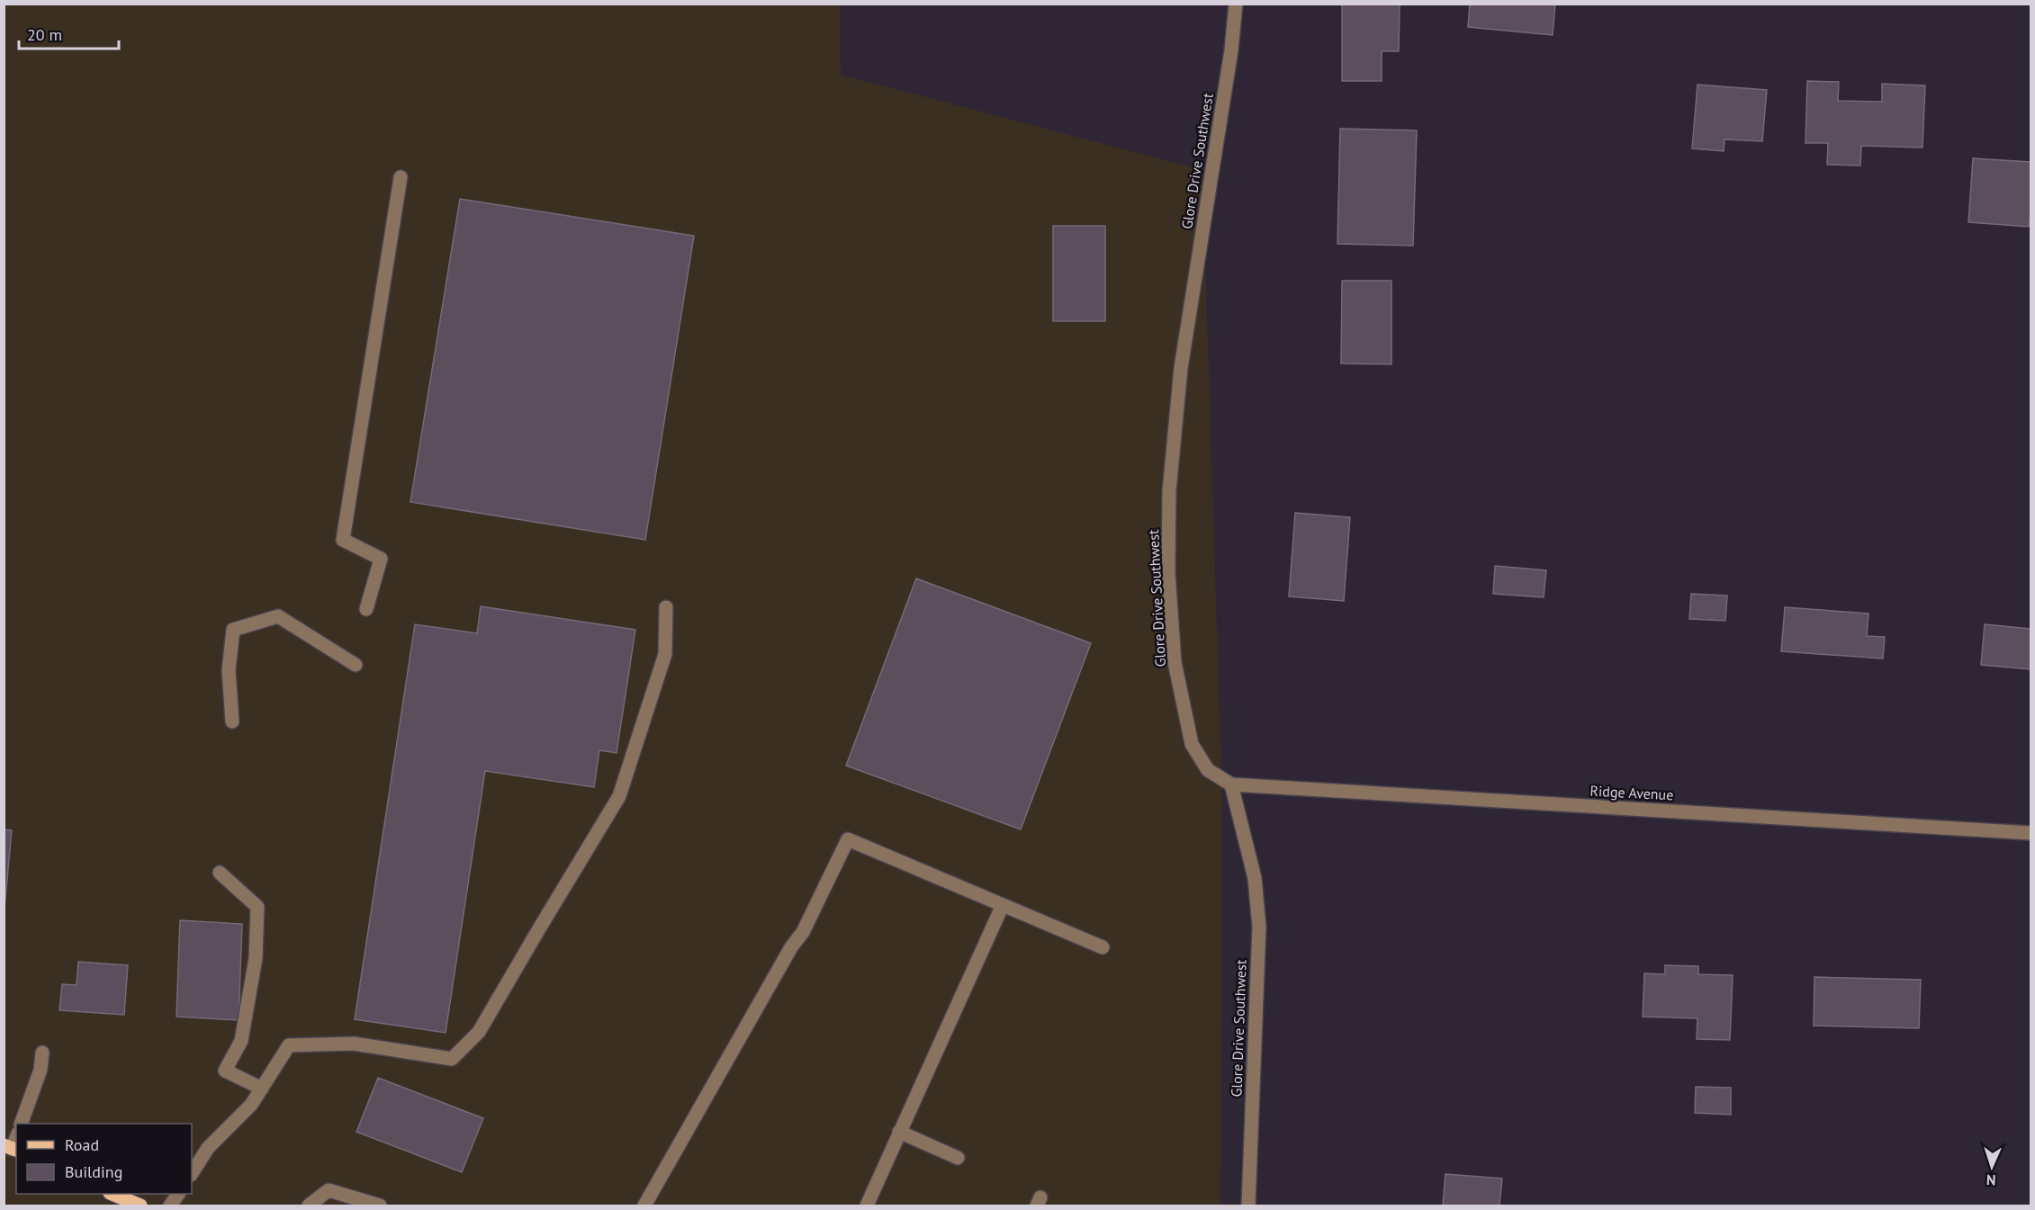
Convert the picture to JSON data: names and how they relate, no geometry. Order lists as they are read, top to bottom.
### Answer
{
  "streets": {
    "street": ["Glore Drive Southwest", "Ridge Avenue"]
  },
  "crossings": [
    ["Glore Drive Southwest", "Ridge Avenue"]
  ],
  "legend": ["Road", "Building"],
  "scale_bar": "20 m",
  "north": "bottom"
}
